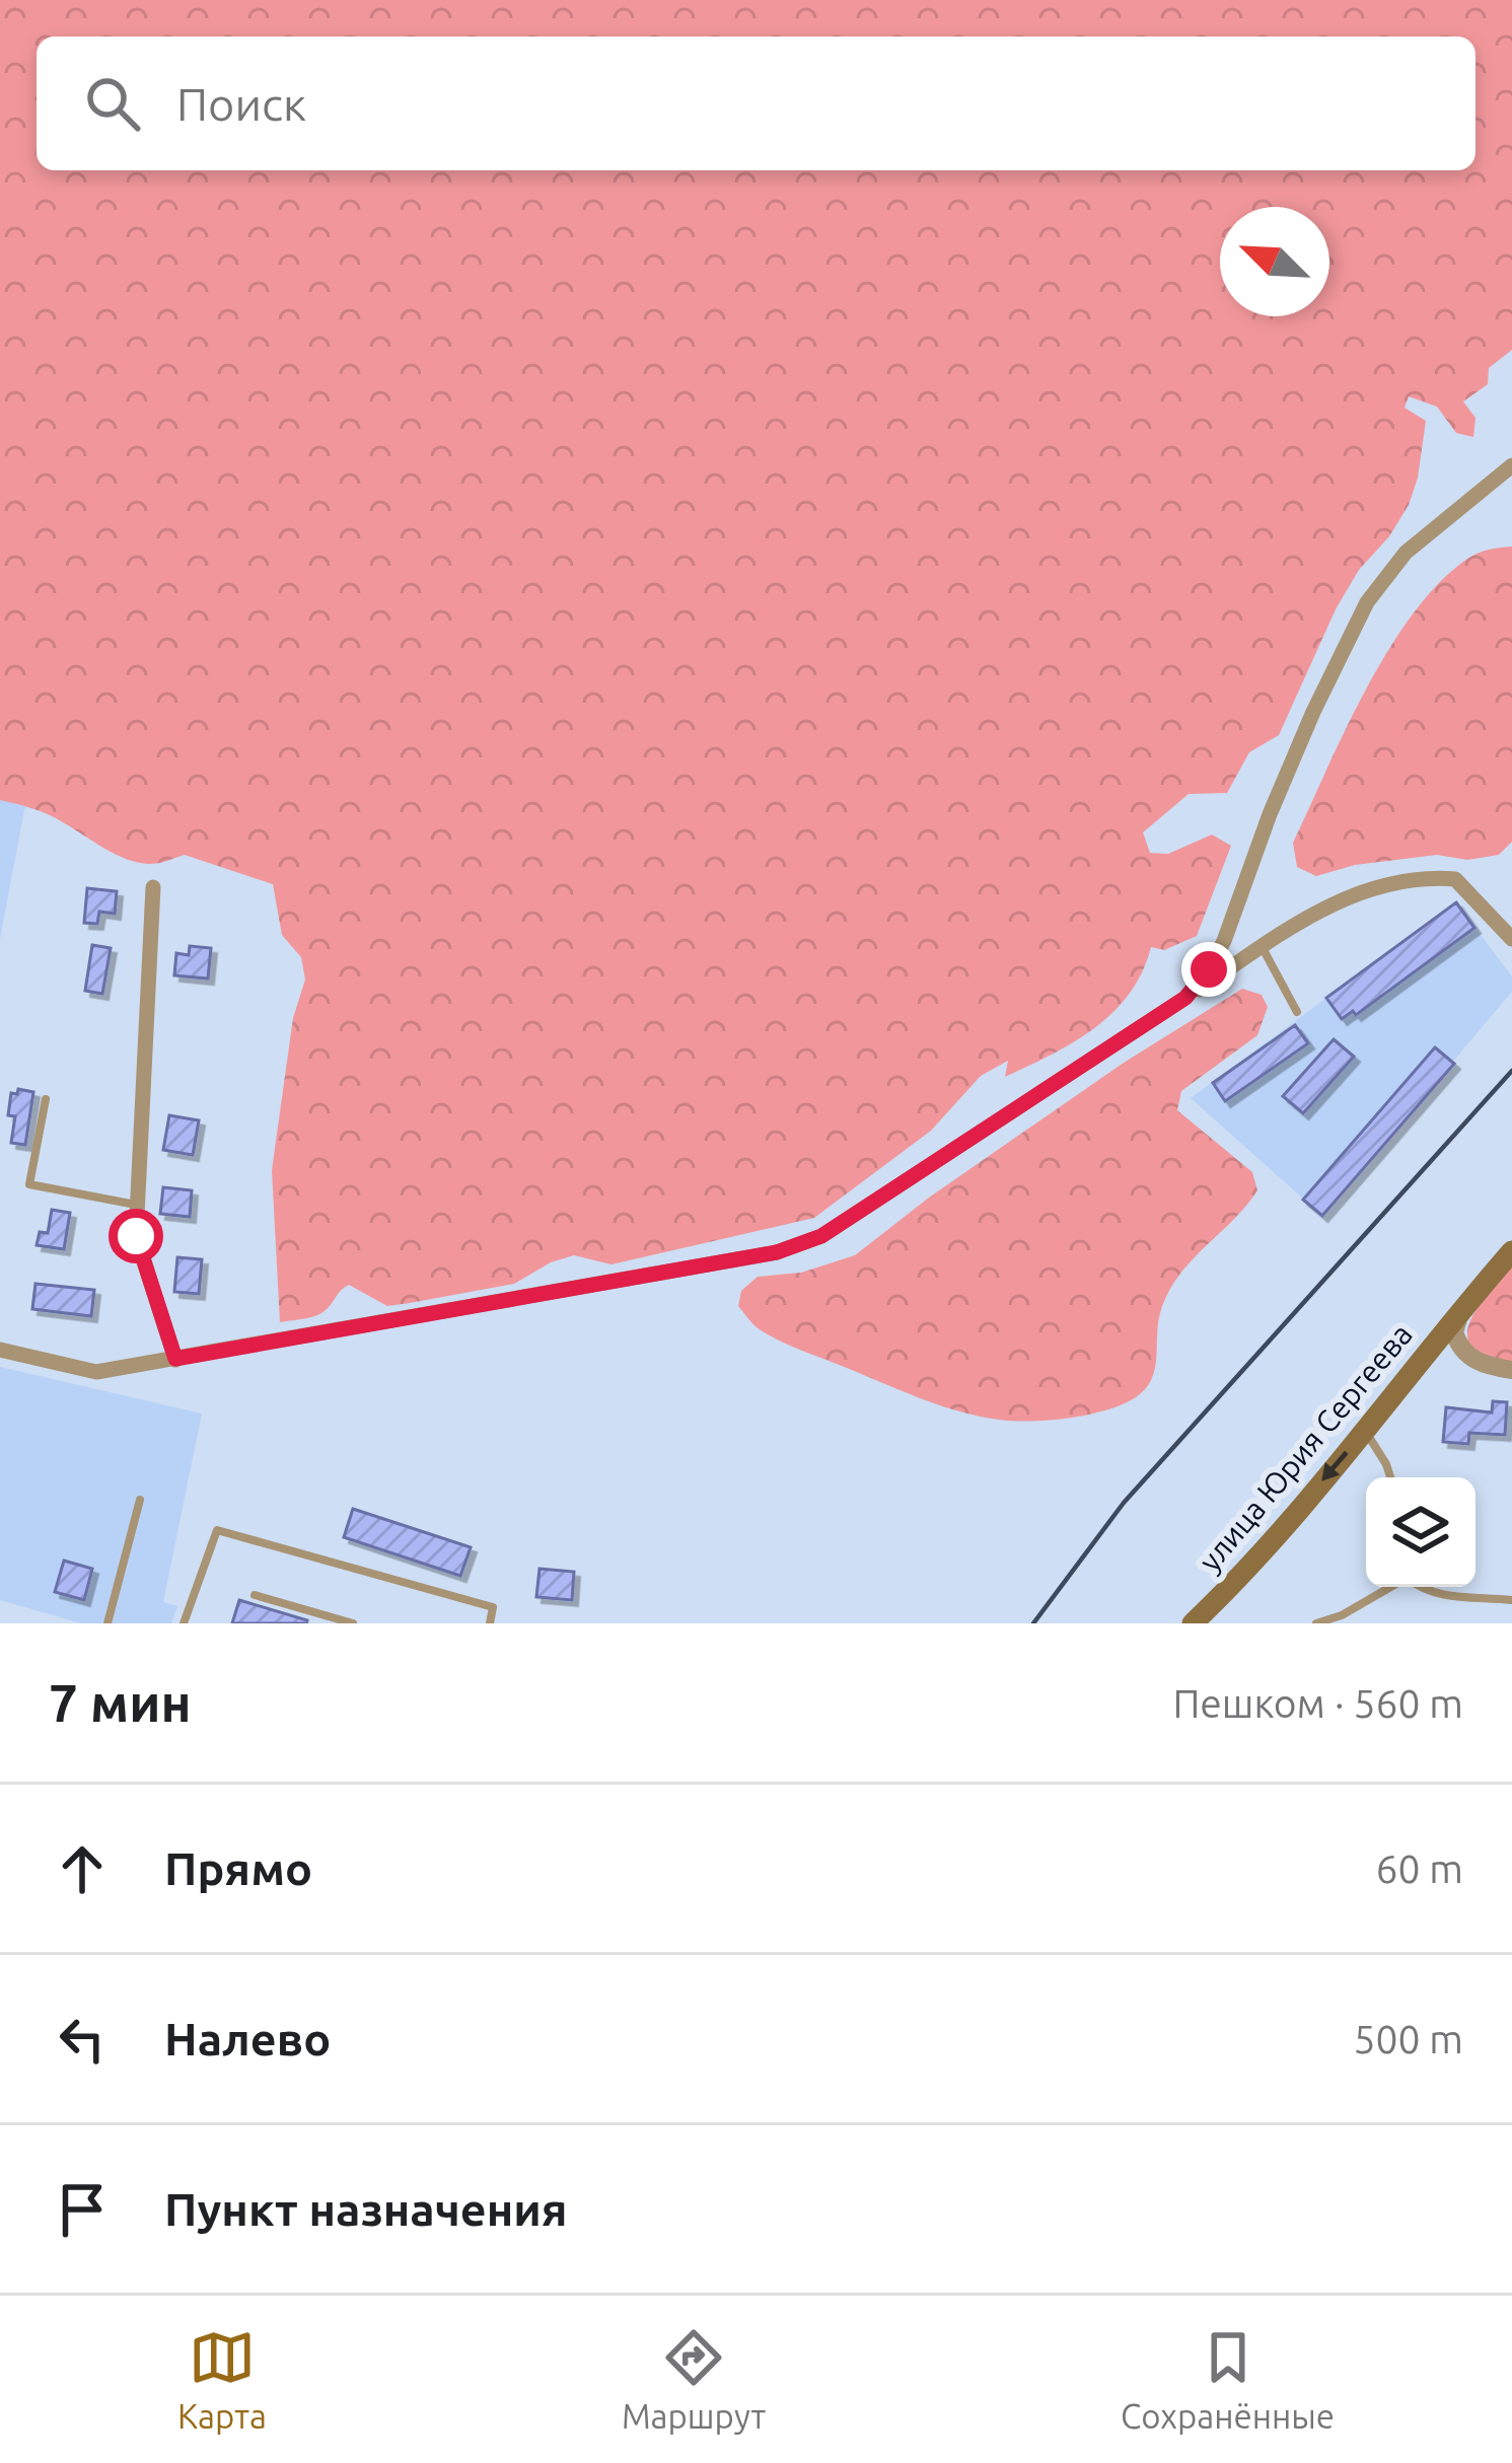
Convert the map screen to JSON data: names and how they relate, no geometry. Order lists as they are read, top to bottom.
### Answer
{
  "streets": {
    "main road": ["улица Юрия Сергеева"]
  },
  "one_way": ["улица Юрия Сергеева"],
  "north": "top left",
  "page": {
    "search": "Поиск",
    "heading": ["7 мин", "Пешком · 560 m"],
    "list": [
      ["Прямо", "60 m"],
      ["Налево", "500 m"],
      "Пункт назначения"
    ],
    "nav": ["Карта", "Маршрут", "Сохранённые"]
  }
}
